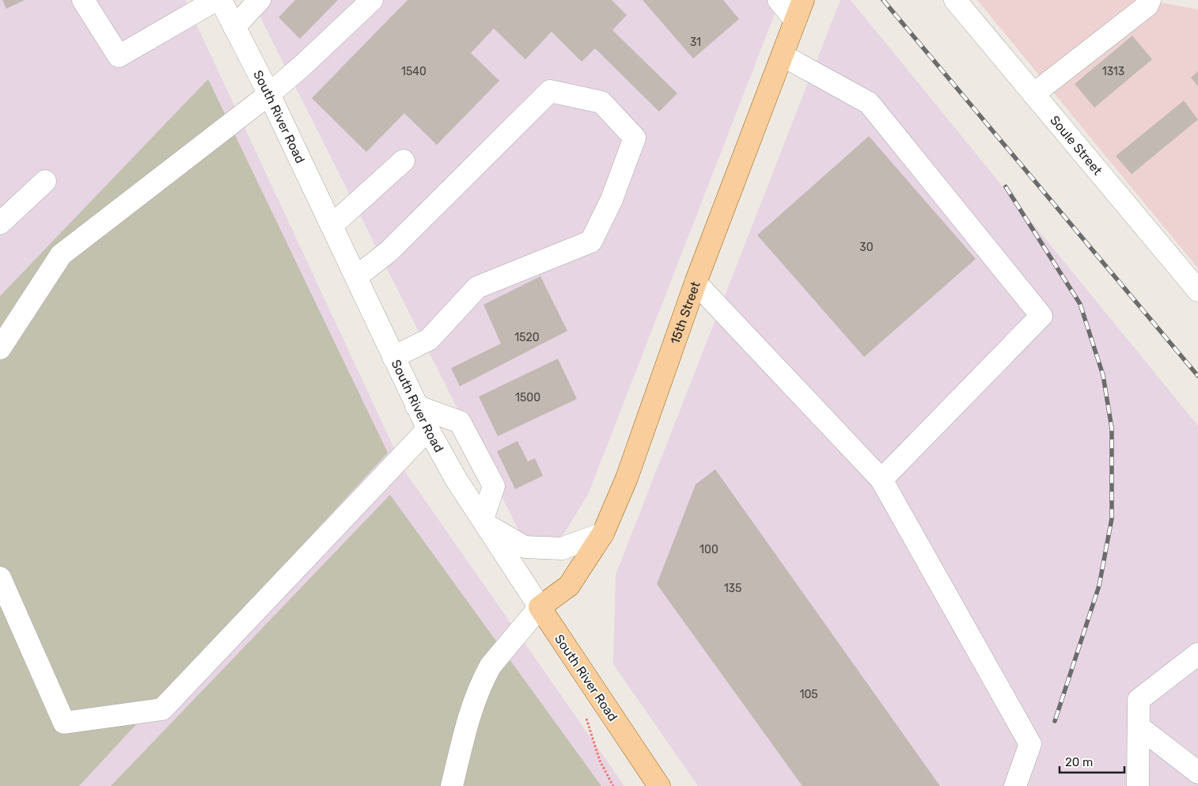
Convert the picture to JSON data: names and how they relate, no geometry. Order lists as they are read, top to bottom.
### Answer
{
  "streets": {
    "main road": ["South River Road", "15th Street"],
    "street": ["Soule Street"]
  },
  "crossings": [
    ["South River Road", "15th Street"]
  ],
  "house_numbers": [
    "31",
    "1540",
    "1313",
    "30",
    "1520",
    "1500",
    "100",
    "135",
    "105"
  ],
  "scale_bar": "20 m"
}
